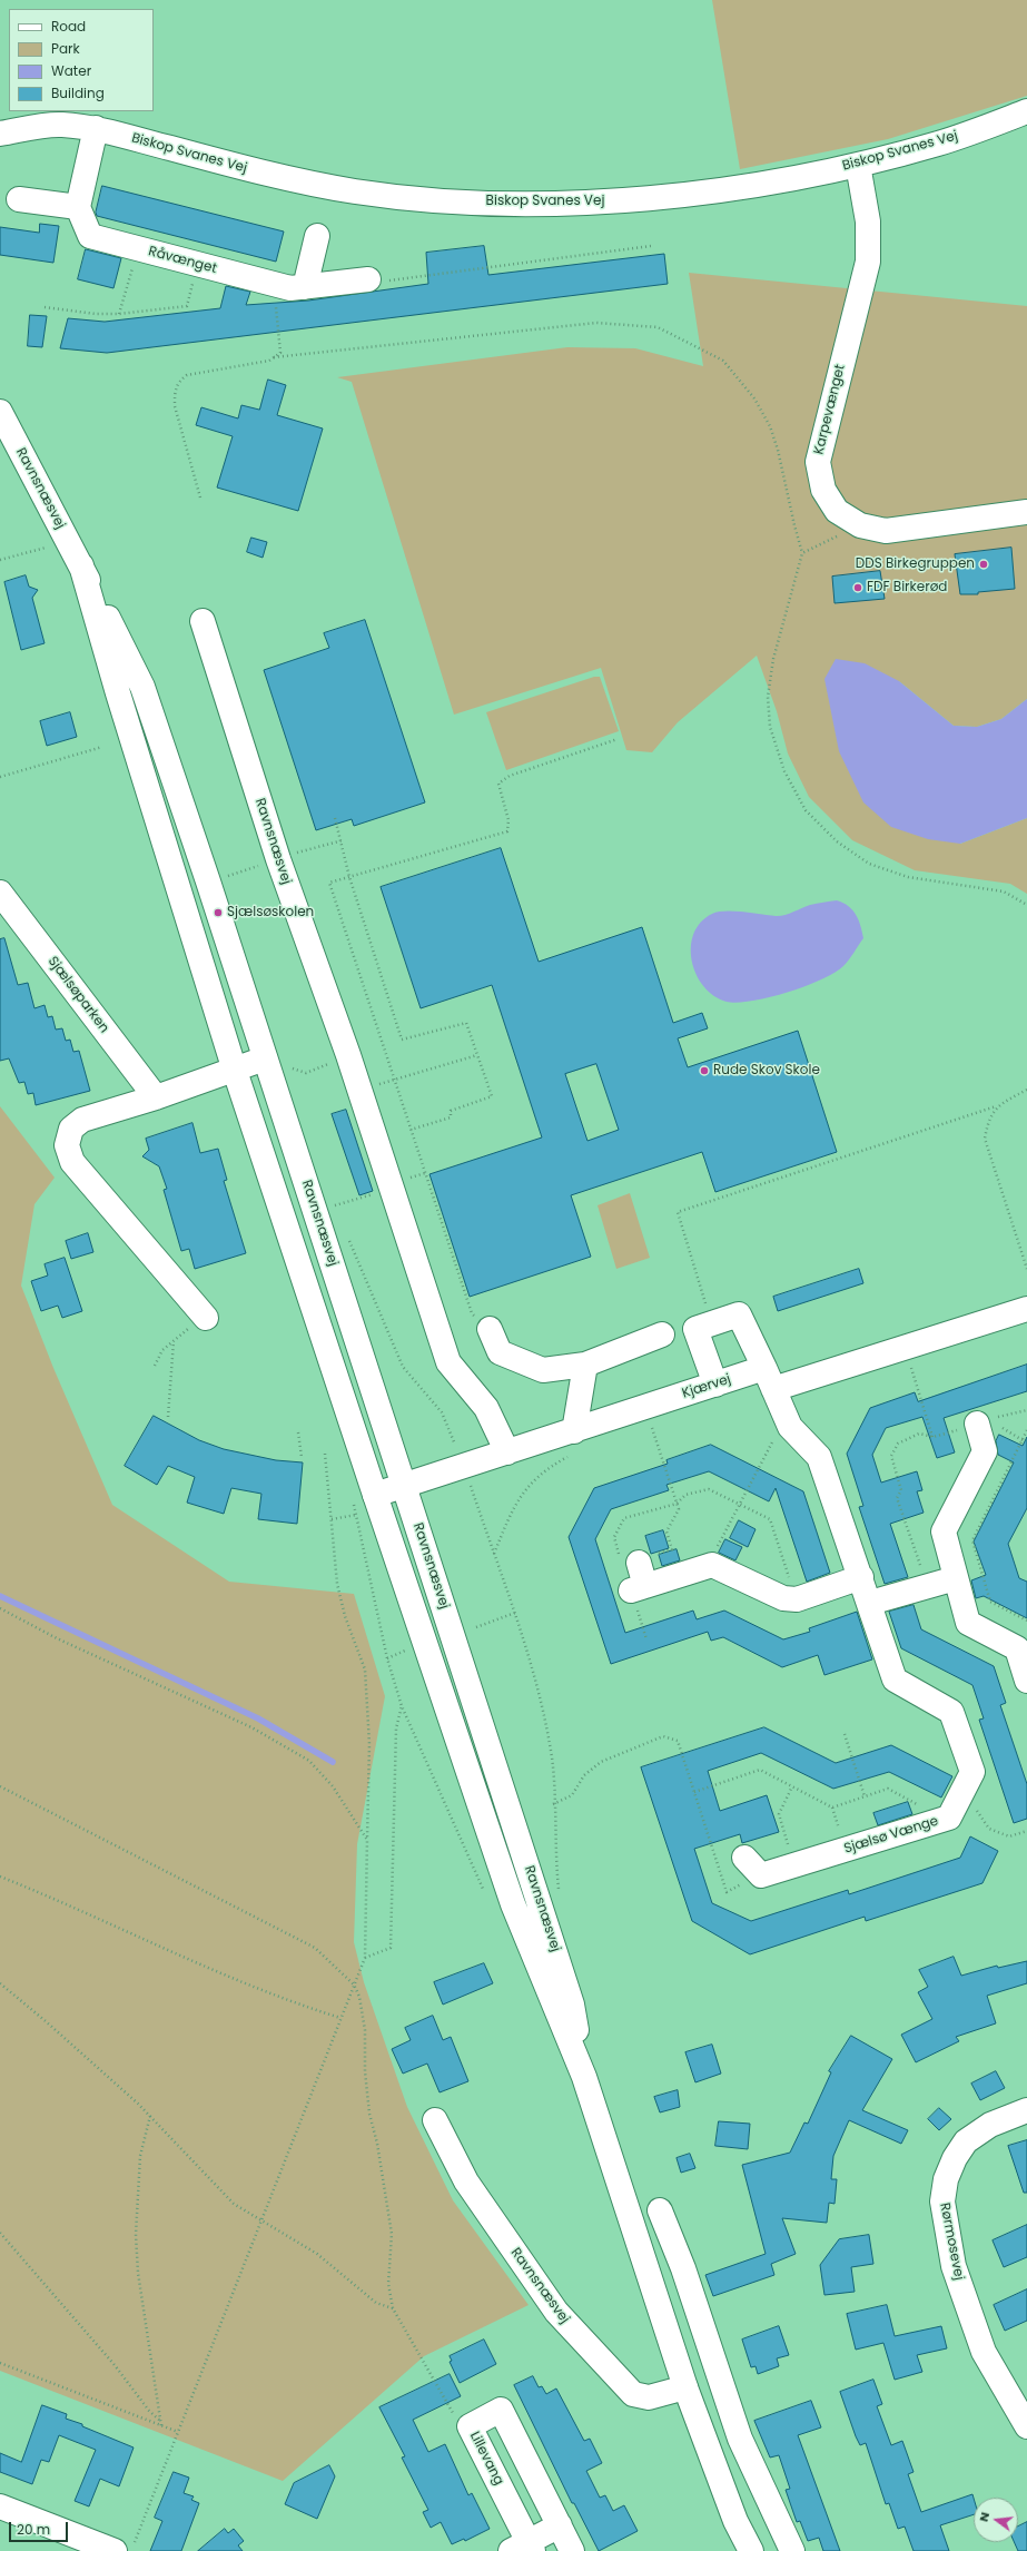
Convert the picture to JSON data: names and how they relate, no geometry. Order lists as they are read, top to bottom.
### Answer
{
  "streets": {
    "street": [
      "Biskop Svanes Vej",
      "Råvænget",
      "Karpevænget",
      "Ravnsnæsvej",
      "Sjælsøparken",
      "Kjærvej",
      "Sjælsø Vænge",
      "Rørmosevej",
      "Lillevang"
    ]
  },
  "crossings": [
    ["Biskop Svanes Vej", "Karpevænget"],
    ["Ravnsnæsvej", "Kjærvej"],
    ["Kjærvej", "Sjælsø Vænge"]
  ],
  "places": [
    "DDS Birkegruppen",
    "FDF Birkerød",
    "Sjælsøskolen",
    "Rude Skov Skole"
  ],
  "legend": [
    "Road",
    "Park",
    "Water",
    "Building"
  ],
  "scale_bar": "20 m",
  "north": "left"
}
